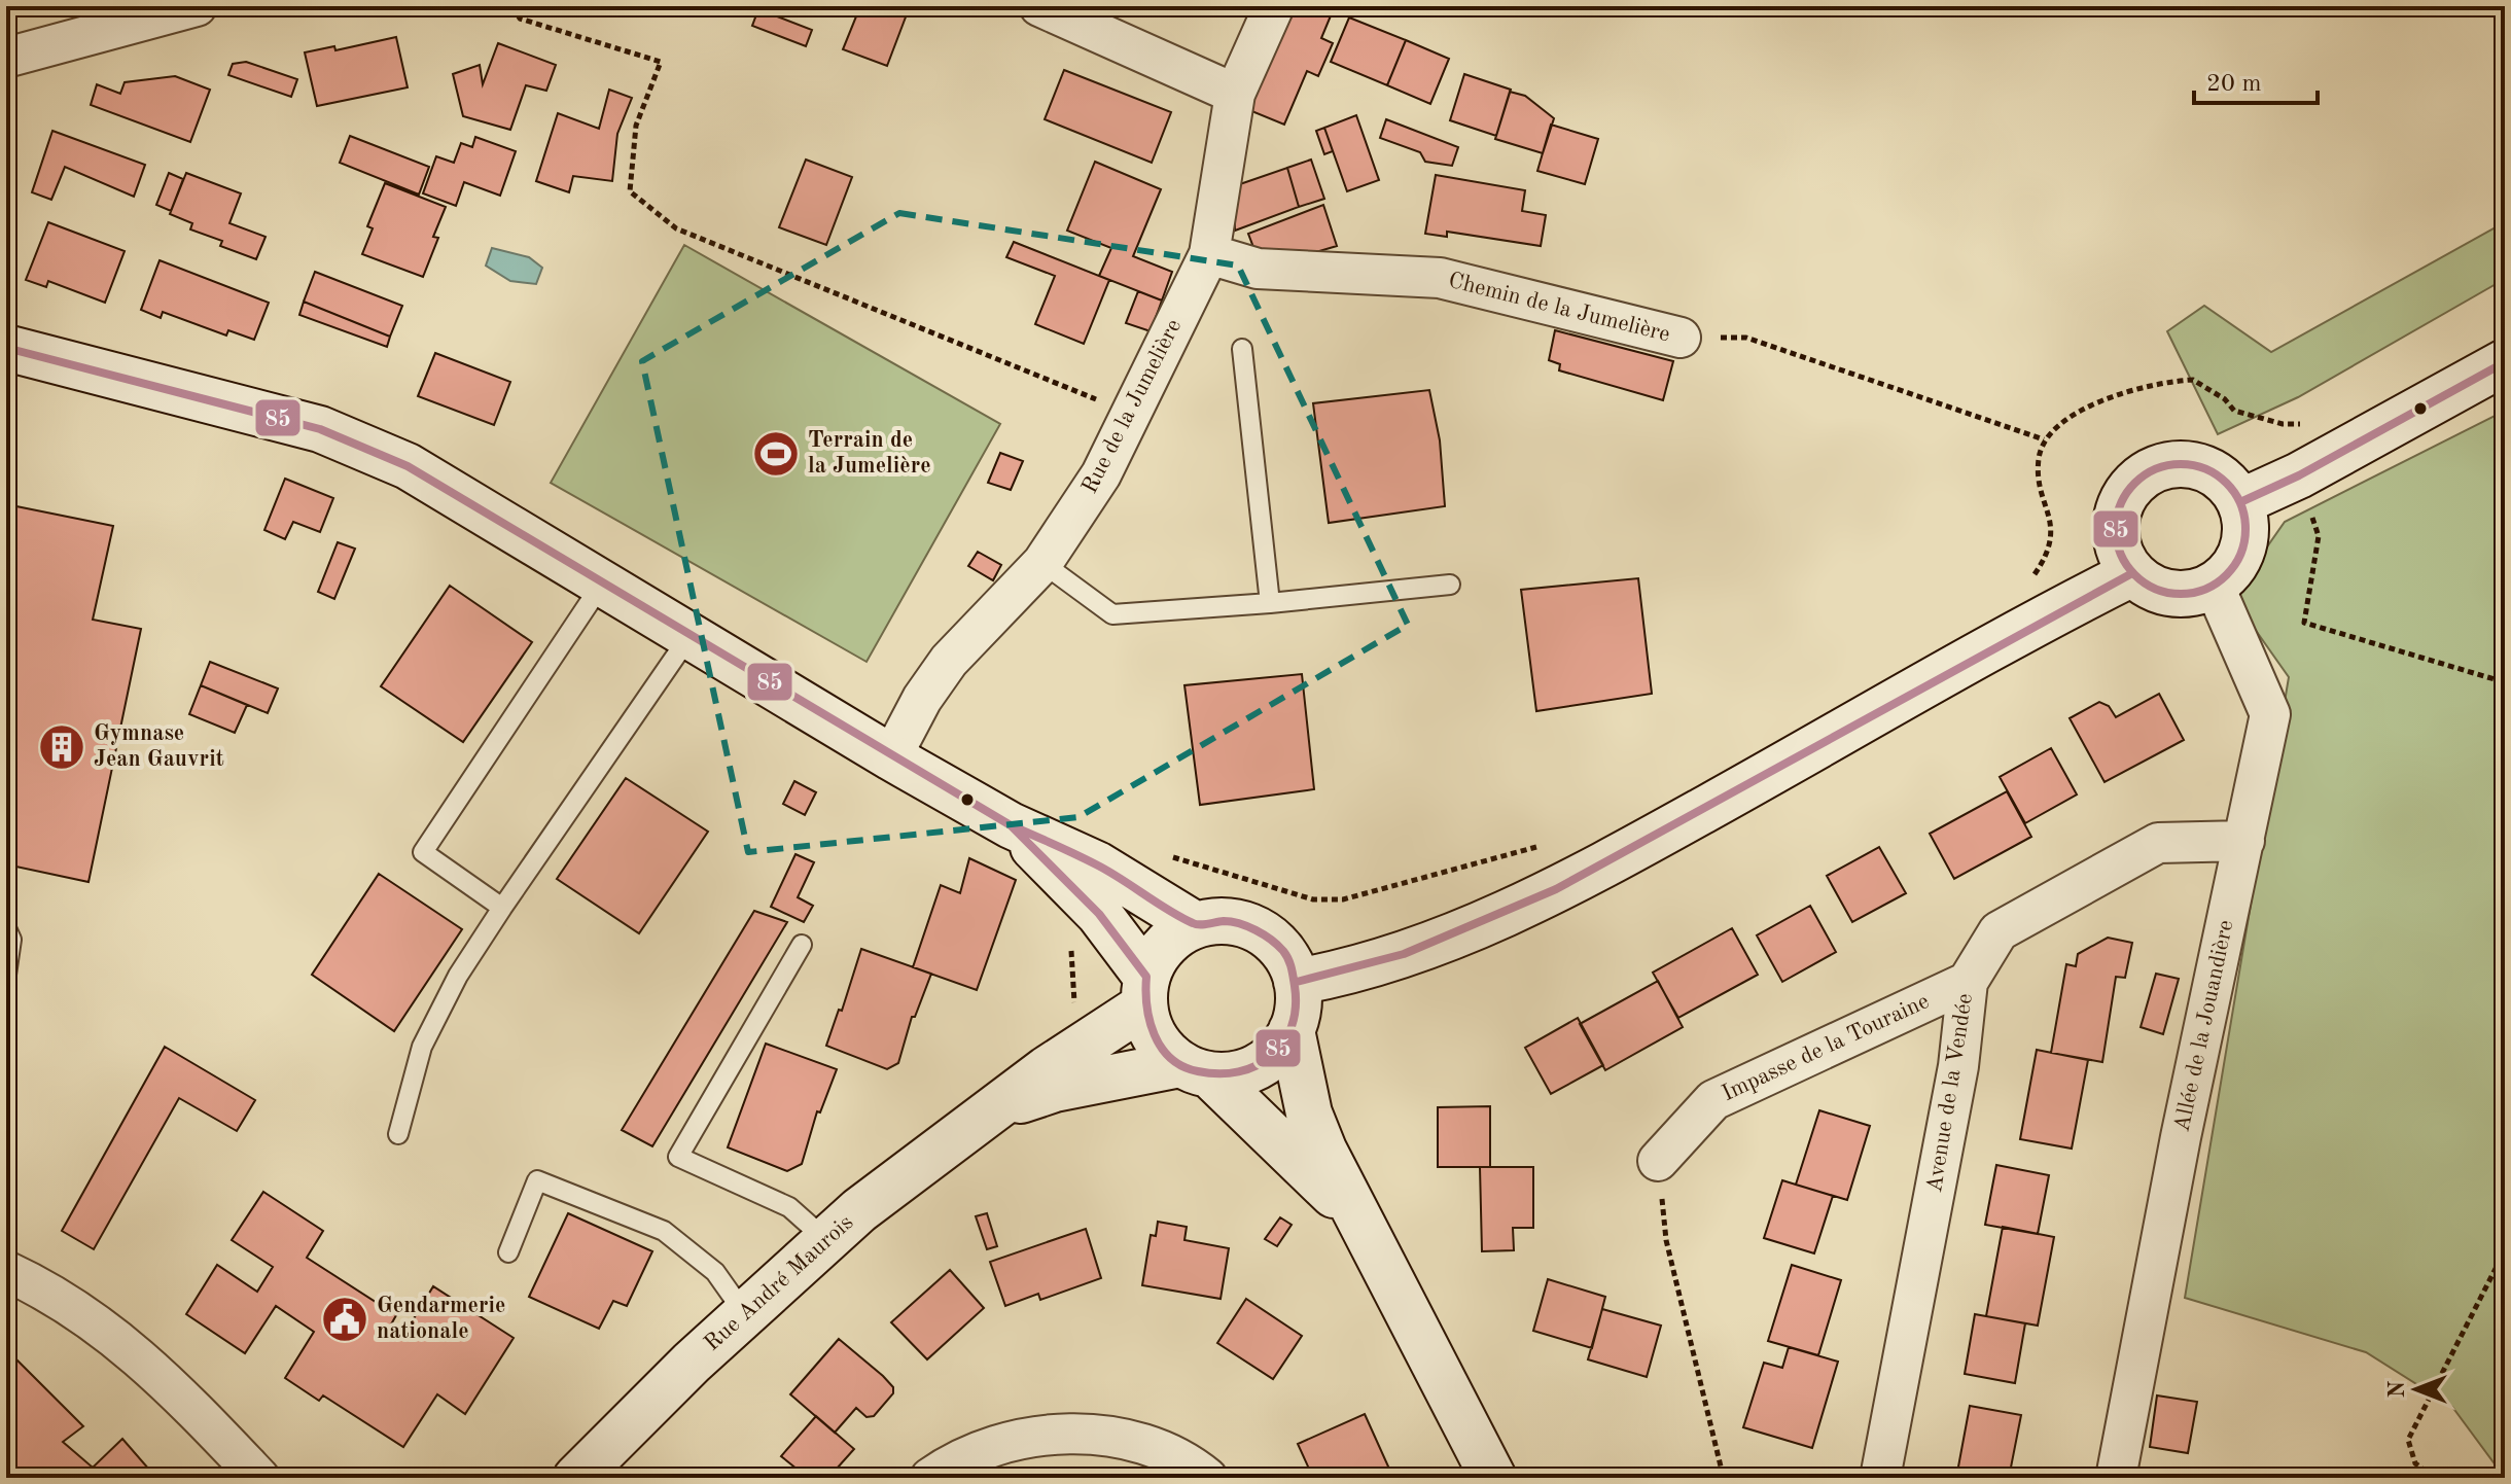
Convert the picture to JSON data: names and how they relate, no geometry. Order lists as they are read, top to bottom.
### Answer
{
  "streets": {
    "main road": ["Rue André Maurois"],
    "street": [
      "Chemin de la Jumelière",
      "Rue de la Jumelière",
      "Allée de la Jouandière",
      "Impasse de la Touraine",
      "Avenue de la Vendée"
    ]
  },
  "crossings": [
    ["Chemin de la Jumelière", "Rue de la Jumelière"],
    ["Allée de la Jouandière", "Avenue de la Vendée"],
    ["Impasse de la Touraine", "Avenue de la Vendée"]
  ],
  "places": {
    "sports": ["Terrain de la Jumelière"],
    "building": ["Gymnase Jean Gauvrit"],
    "public building": ["Gendarmerie nationale"]
  },
  "lines": ["transit line 85"],
  "scale_bar": "20 m",
  "north": "left"
}
